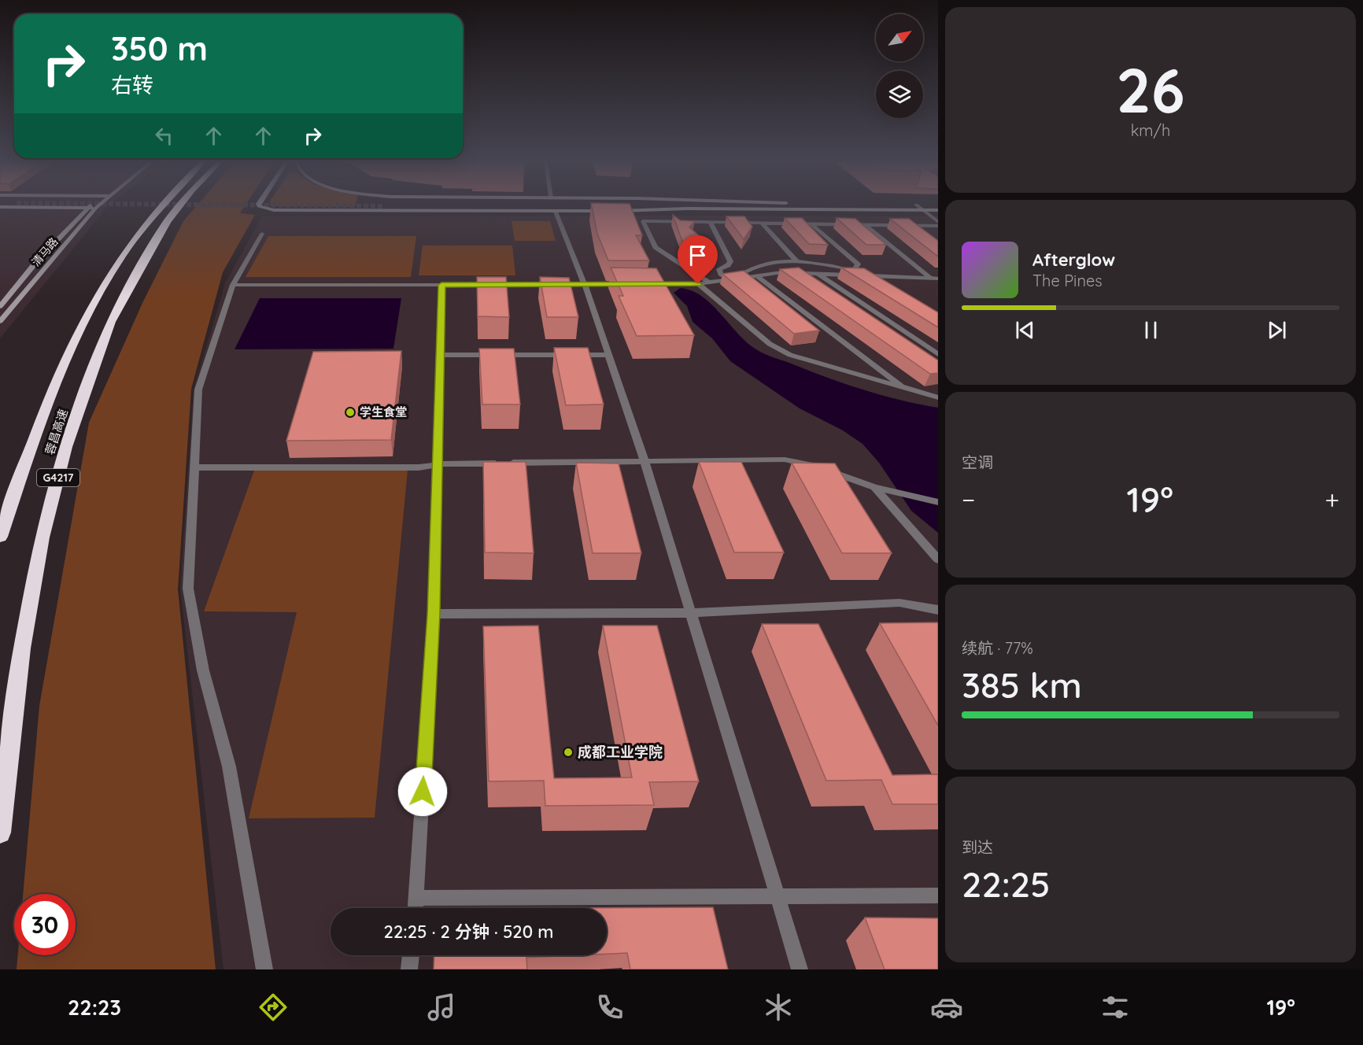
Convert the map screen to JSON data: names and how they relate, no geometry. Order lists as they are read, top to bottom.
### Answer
{
  "streets": {
    "highway": ["蓉昌高速", "G4217"],
    "main road": ["清马路"]
  },
  "places": ["学生食堂", "成都工业学院"],
  "north": "top right",
  "page": {
    "tile": [
      ["26", "km/h"],
      "空调",
      ["续航 · 77%", "385 km"],
      ["到达", "22:25"]
    ],
    "turn": ["350 m", "右转"],
    "song": ["Afterglow", "The Pines"],
    "heat": ["−", "19°", "+"],
    "limit": "30",
    "trip": "22:25 · 2 分钟 · 520 m",
    "tabs": ["22:23", "19°"]
  }
}
